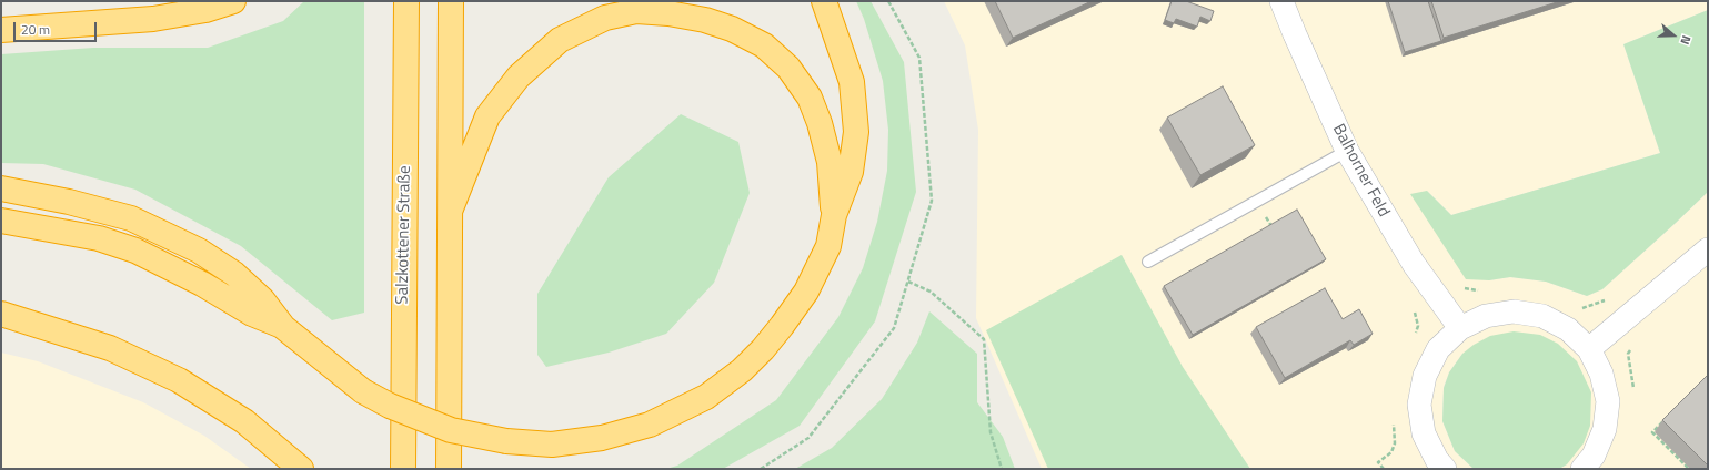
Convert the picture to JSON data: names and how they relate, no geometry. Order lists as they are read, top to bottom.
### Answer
{
  "streets": {
    "highway": ["Salzkottener Straße"],
    "street": ["Balhorner Feld"]
  },
  "scale_bar": "20 m",
  "north": "right"
}
